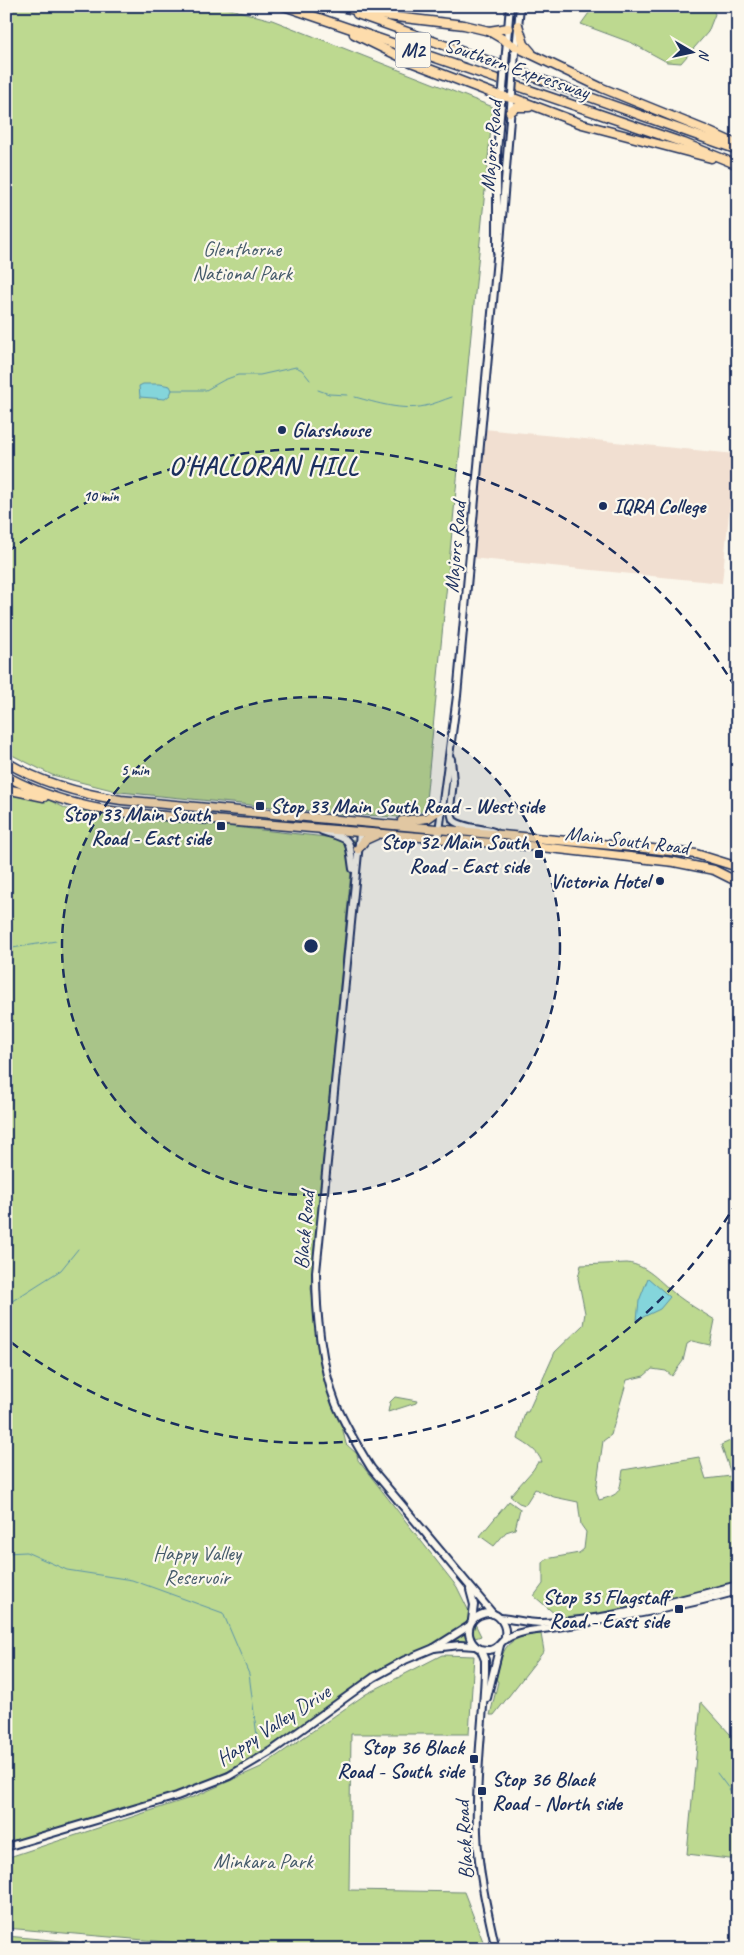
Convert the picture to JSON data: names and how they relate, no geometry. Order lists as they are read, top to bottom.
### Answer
{
  "streets": {
    "highway": ["M2", "Southern Expressway", "Main South Road"],
    "main road": ["Majors Road", "Black Road", "Happy Valley Drive"]
  },
  "crossings": [
    ["Majors Road", "Main South Road"],
    ["Main South Road", "Black Road"],
    ["Black Road", "Happy Valley Drive"]
  ],
  "districts": ["O'HALLORAN HILL"],
  "parks": ["Glenthorne National Park", "Happy Valley Reservoir", "Minkara Park"],
  "places": {
    "other": ["Glasshouse", "IQRA College", "Victoria Hotel"],
    "transit": [
      "Stop 33 Main South Road - West side",
      "Stop 33 Main South Road - East side",
      "Stop 32 Main South Road - East side",
      "Stop 35 Flagstaff Road - East side",
      "Stop 36 Black Road - South side",
      "Stop 36 Black Road - North side"
    ]
  },
  "north": "right",
  "rings": ["10 min", "5 min"]
}
